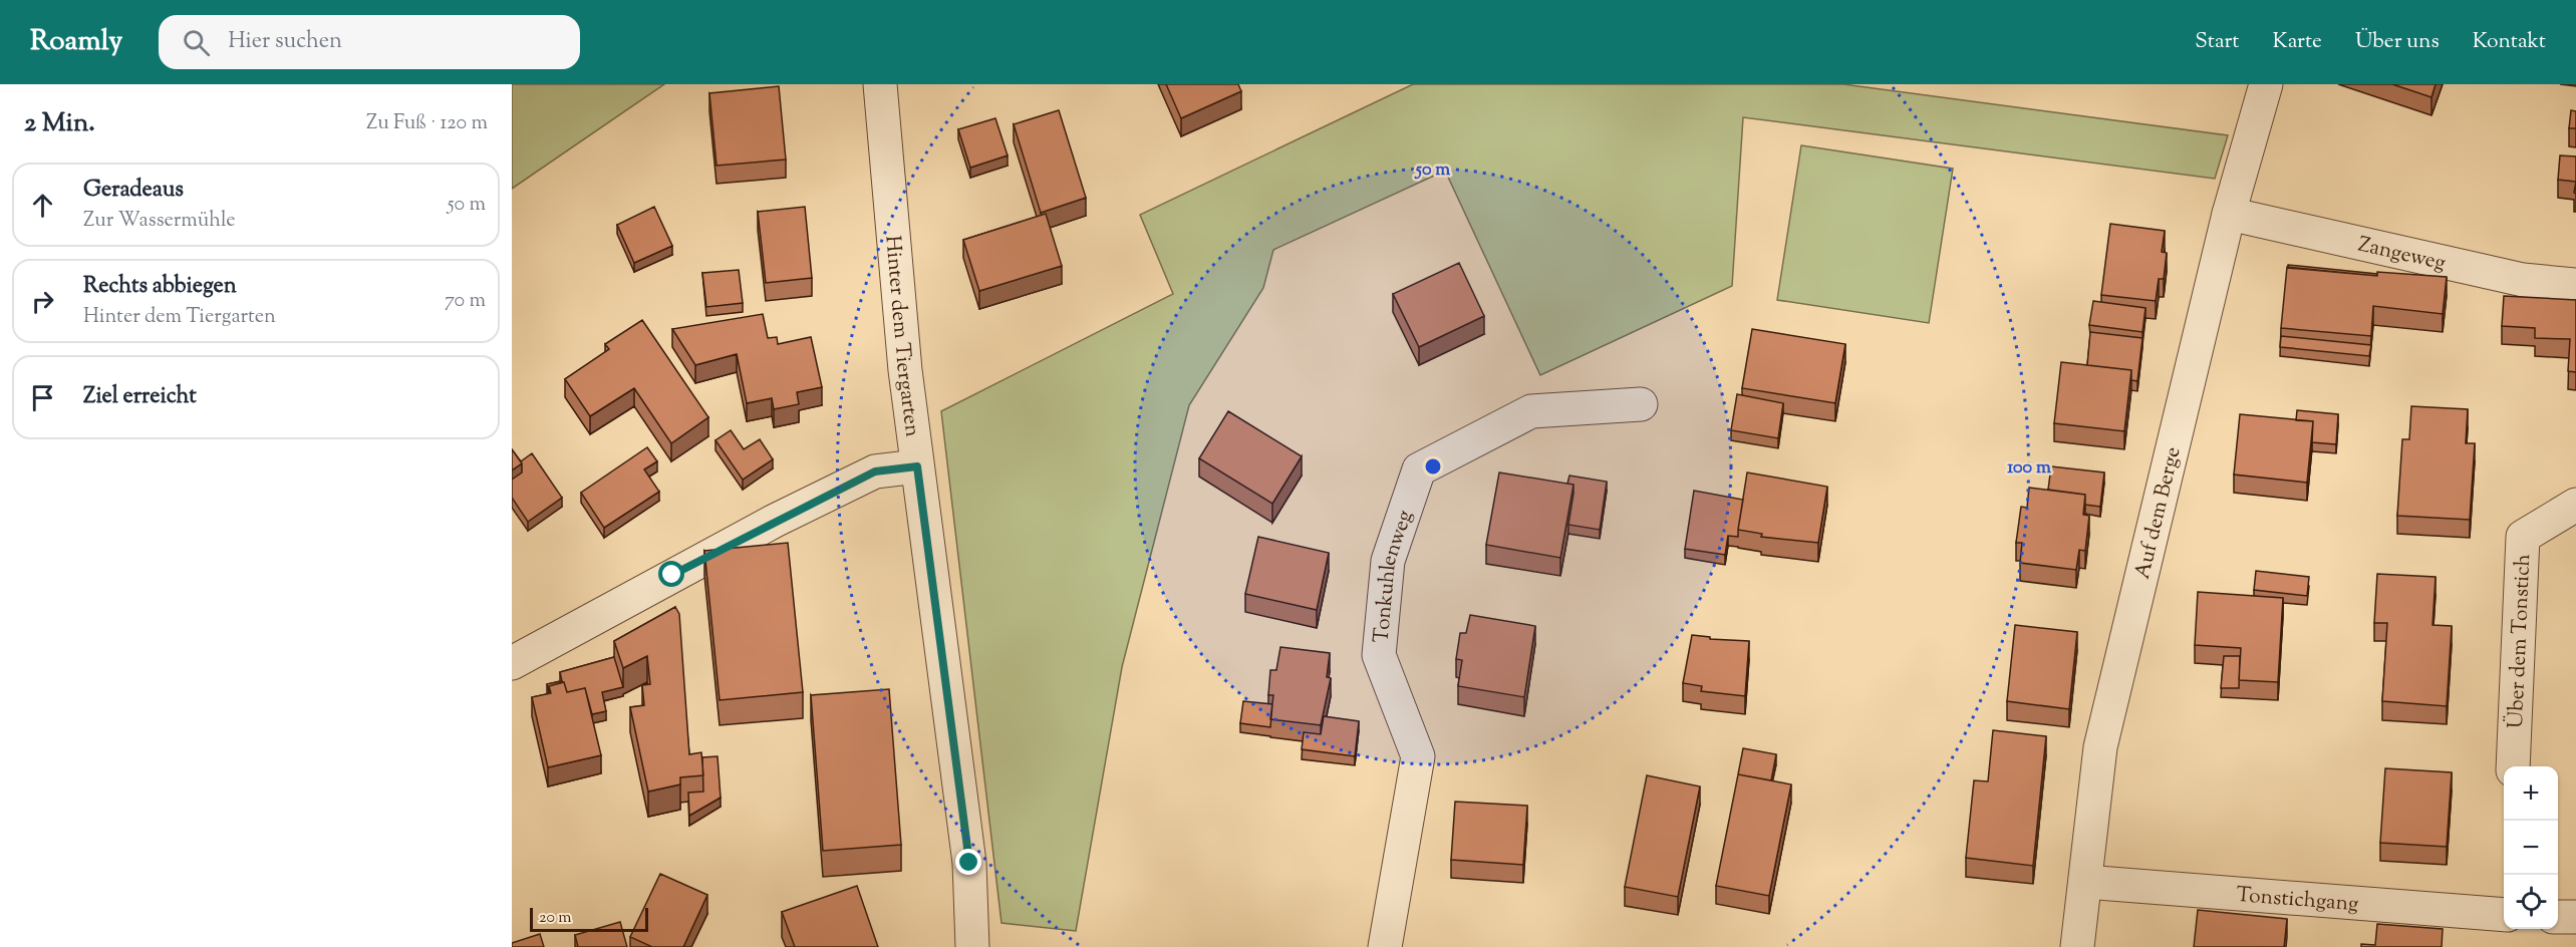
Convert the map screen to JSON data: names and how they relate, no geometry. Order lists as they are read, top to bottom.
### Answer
{
  "streets": {
    "street": [
      "Zangeweg",
      "Hinter dem Tiergarten",
      "Auf dem Berge",
      "Tonkuhlenweg",
      "Über dem Tonstich",
      "Tonstichgang"
    ]
  },
  "crossings": [
    ["Zangeweg", "Auf dem Berge"],
    ["Auf dem Berge", "Tonstichgang"]
  ],
  "scale_bar": "20 m",
  "page": {
    "header": "Roamly",
    "search": "Hier suchen",
    "nav": [
      "Start",
      "Karte",
      "Über uns",
      "Kontakt"
    ],
    "heading": ["2 Min.", "Zu Fuß · 120 m"],
    "list": [
      ["Geradeaus", "Zur Wassermühle", "50 m"],
      ["Rechts abbiegen", "Hinter dem Tiergarten", "70 m"],
      "Ziel erreicht"
    ],
    "map_buttons": ["+", "−"],
    "scale": "20 m"
  },
  "rings": ["50 m", "100 m"]
}
